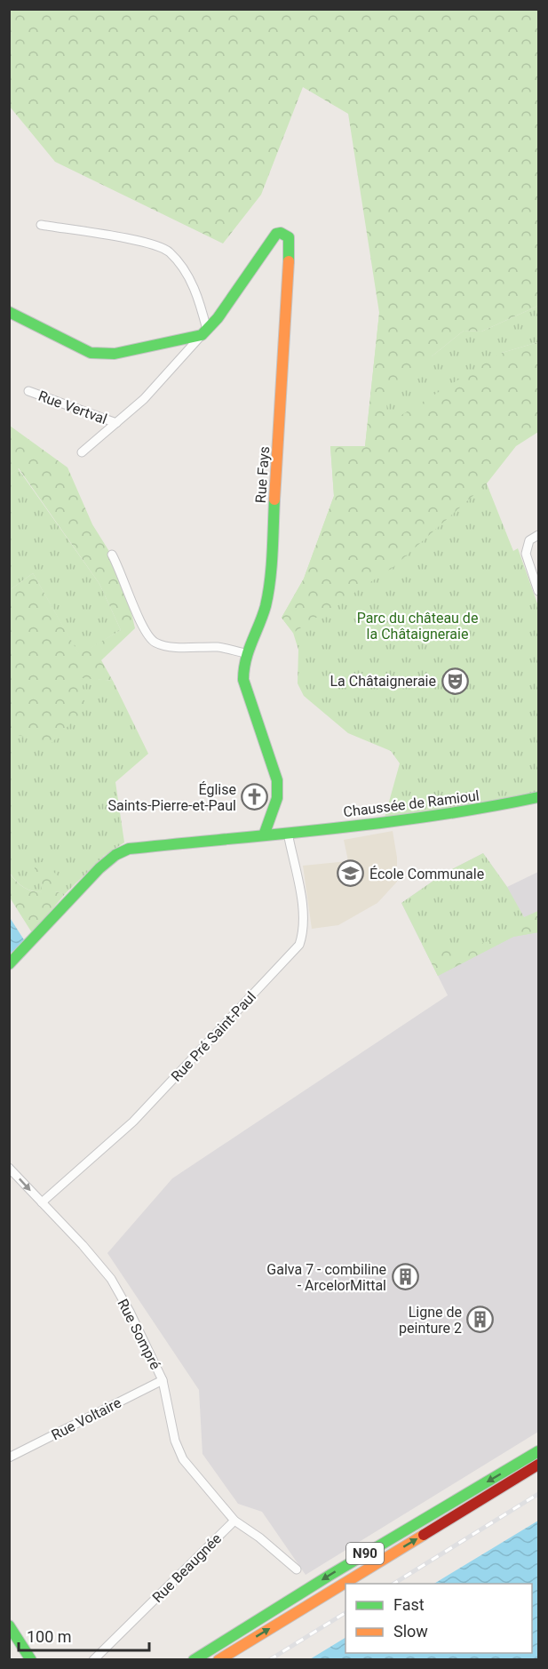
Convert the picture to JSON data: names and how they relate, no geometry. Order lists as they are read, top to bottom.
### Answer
{
  "streets": {
    "main road": ["Rue Fays", "Chaussée de Ramioul", "N90"],
    "street": [
      "Rue Vertval",
      "Rue Pré Saint-Paul",
      "Rue Sompré",
      "Rue Voltaire",
      "Rue Beaugnée"
    ]
  },
  "crossings": [
    ["Rue Fays", "Chaussée de Ramioul"],
    ["Chaussée de Ramioul", "Rue Pré Saint-Paul"],
    ["Rue Pré Saint-Paul", "Rue Sompré"],
    ["Rue Sompré", "Rue Voltaire"],
    ["Rue Sompré", "Rue Beaugnée"]
  ],
  "parks": ["Parc du château de la Châtaigneraie"],
  "places": {
    "theatre": ["La Châtaigneraie"],
    "church": ["Église Saints-Pierre-et-Paul"],
    "school or university": ["École Communale"],
    "building": ["Galva 7 - combiline - ArcelorMittal", "Ligne de peinture 2"]
  },
  "legend": ["Fast", "Slow"],
  "scale_bar": "100 m"
}
